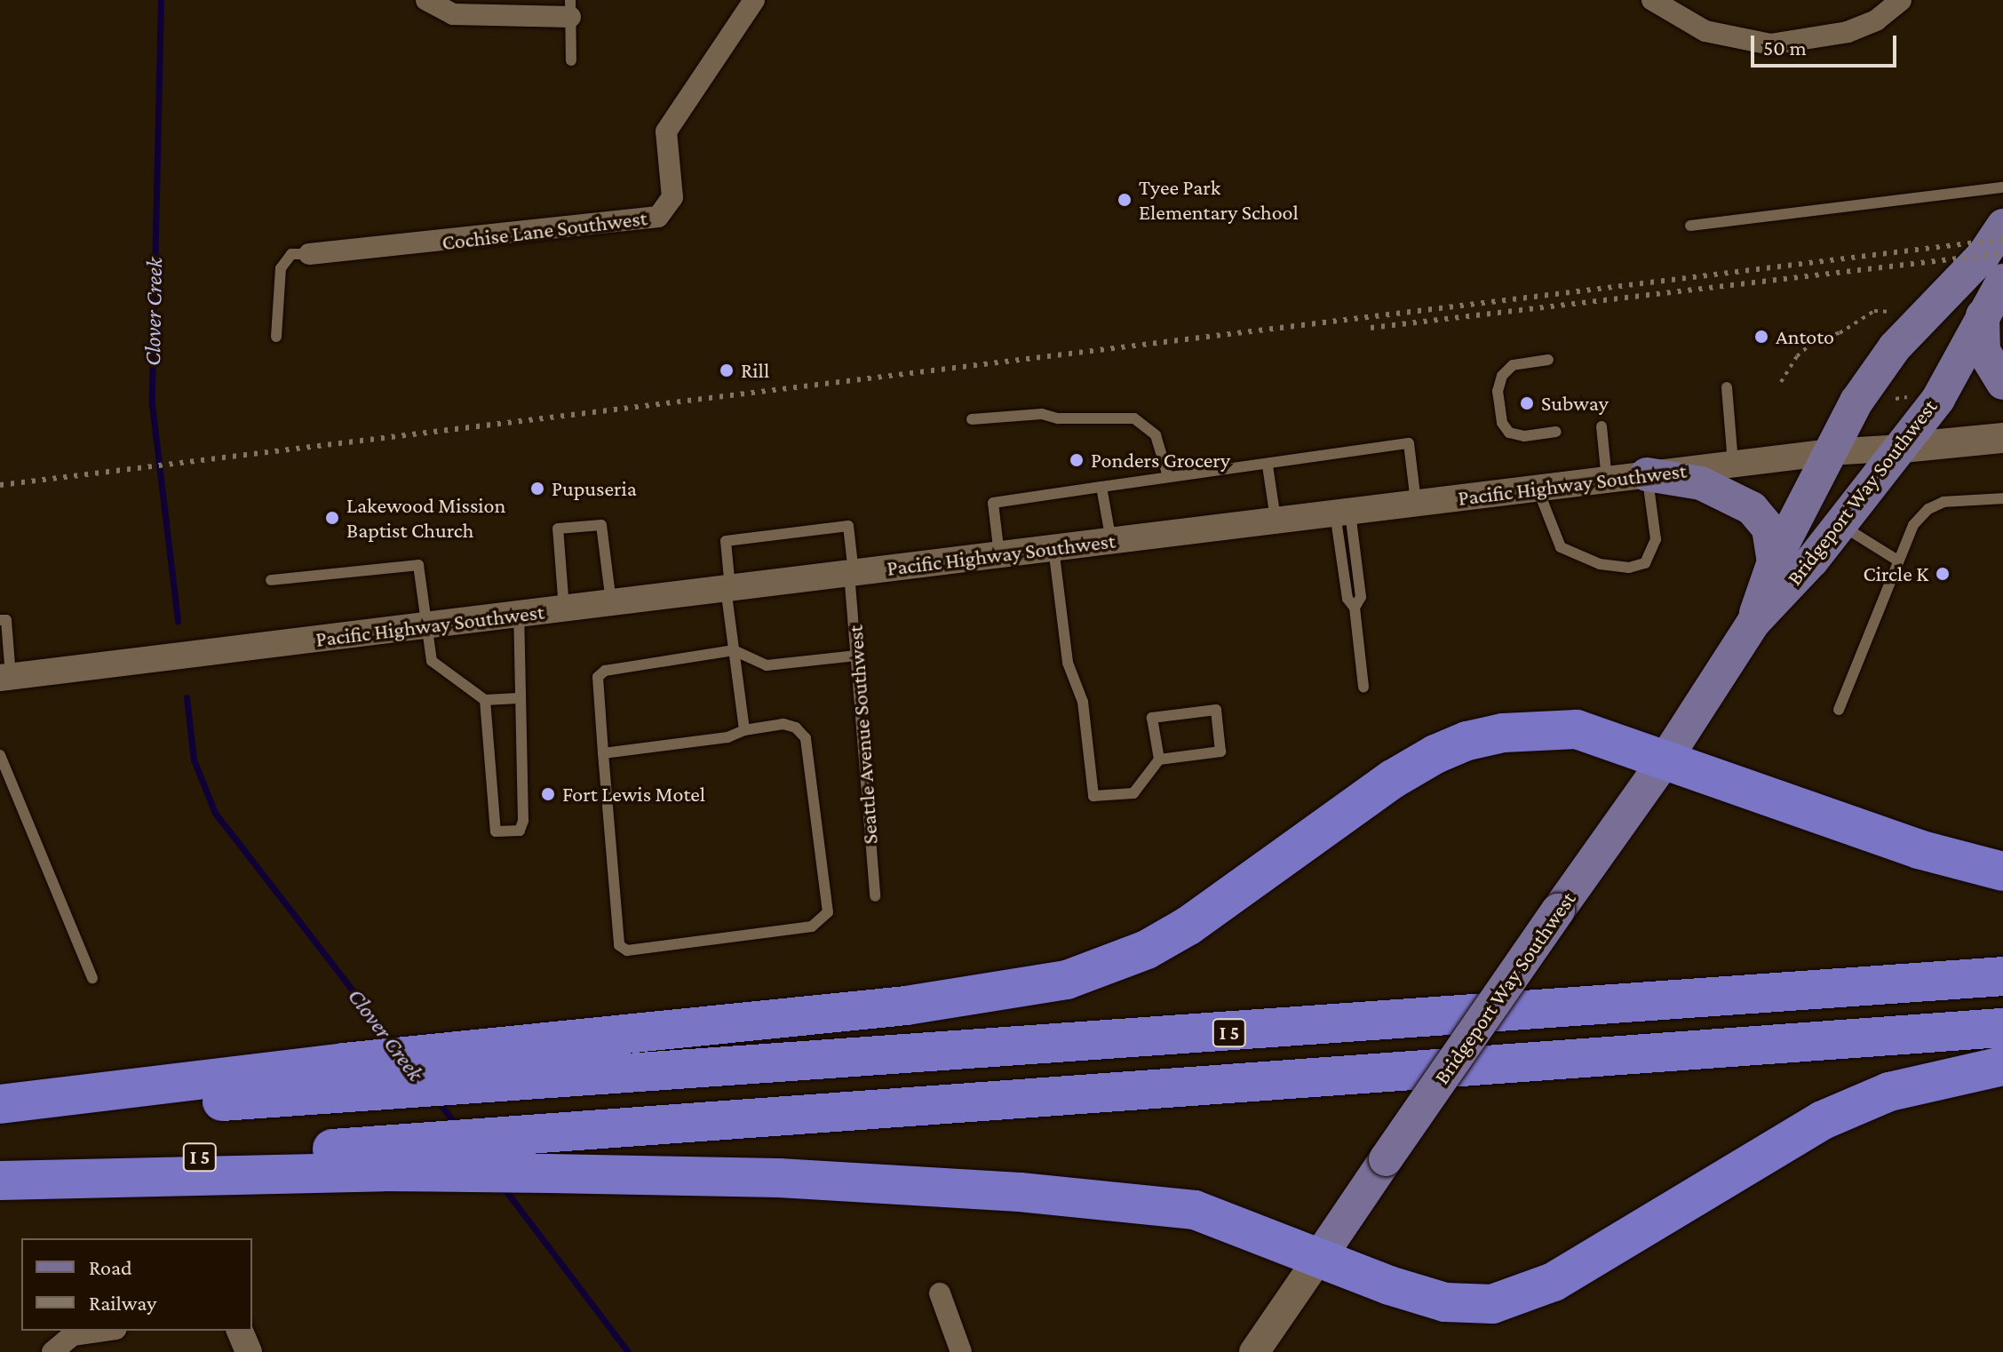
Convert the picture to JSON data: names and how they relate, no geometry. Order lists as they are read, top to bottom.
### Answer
{
  "streets": {
    "highway": ["I 5"],
    "main road": ["Pacific Highway Southwest", "Bridgeport Way Southwest"],
    "street": ["Cochise Lane Southwest"],
    "lane": ["Seattle Avenue Southwest"]
  },
  "crossings": [
    ["Pacific Highway Southwest", "Bridgeport Way Southwest"],
    ["Pacific Highway Southwest", "Seattle Avenue Southwest"]
  ],
  "water": ["Clover Creek"],
  "places": [
    "Tyee Park Elementary School",
    "Antoto",
    "Rill",
    "Subway",
    "Ponders Grocery",
    "Pupuseria",
    "Lakewood Mission Baptist Church",
    "Circle K",
    "Fort Lewis Motel"
  ],
  "legend": ["Road", "Railway"],
  "scale_bar": "50 m"
}
